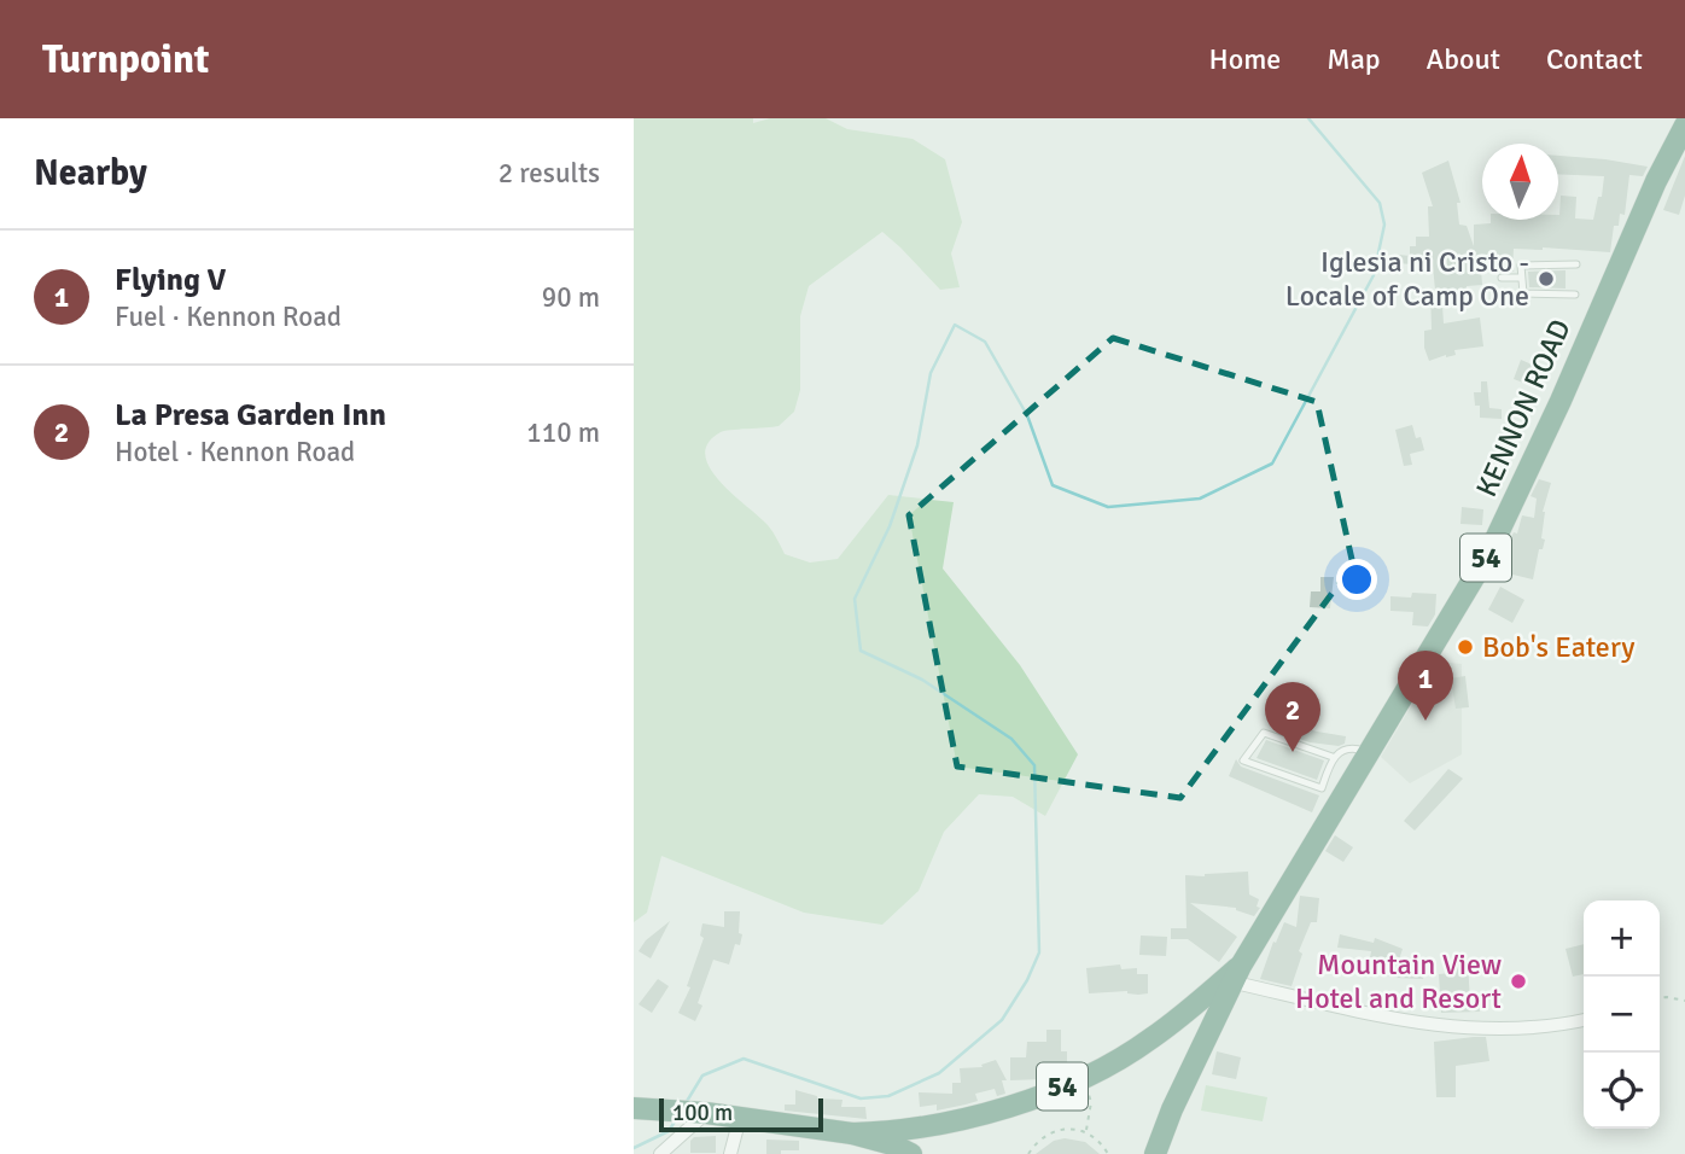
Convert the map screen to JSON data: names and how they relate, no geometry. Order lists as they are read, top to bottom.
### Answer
{
  "streets": {
    "highway": ["KENNON ROAD", "54"]
  },
  "places": ["Iglesia ni Cristo - Locale of Camp One", "Bob's Eatery", "Mountain View Hotel and Resort"],
  "scale_bar": "100 m",
  "north": "top",
  "page": {
    "header": "Turnpoint",
    "nav": [
      "Home",
      "Map",
      "About",
      "Contact"
    ],
    "heading": ["Nearby", "2 results"],
    "list": [
      {
        "mark": "1",
        "name": "Flying V",
        "note": "Fuel · Kennon Road",
        "value": "90 m"
      },
      {
        "mark": "2",
        "name": "La Presa Garden Inn",
        "note": "Hotel · Kennon Road",
        "value": "110 m"
      }
    ],
    "pins": ["1", "2"],
    "map_buttons": ["+", "−"],
    "scale": "100 m"
  }
}
